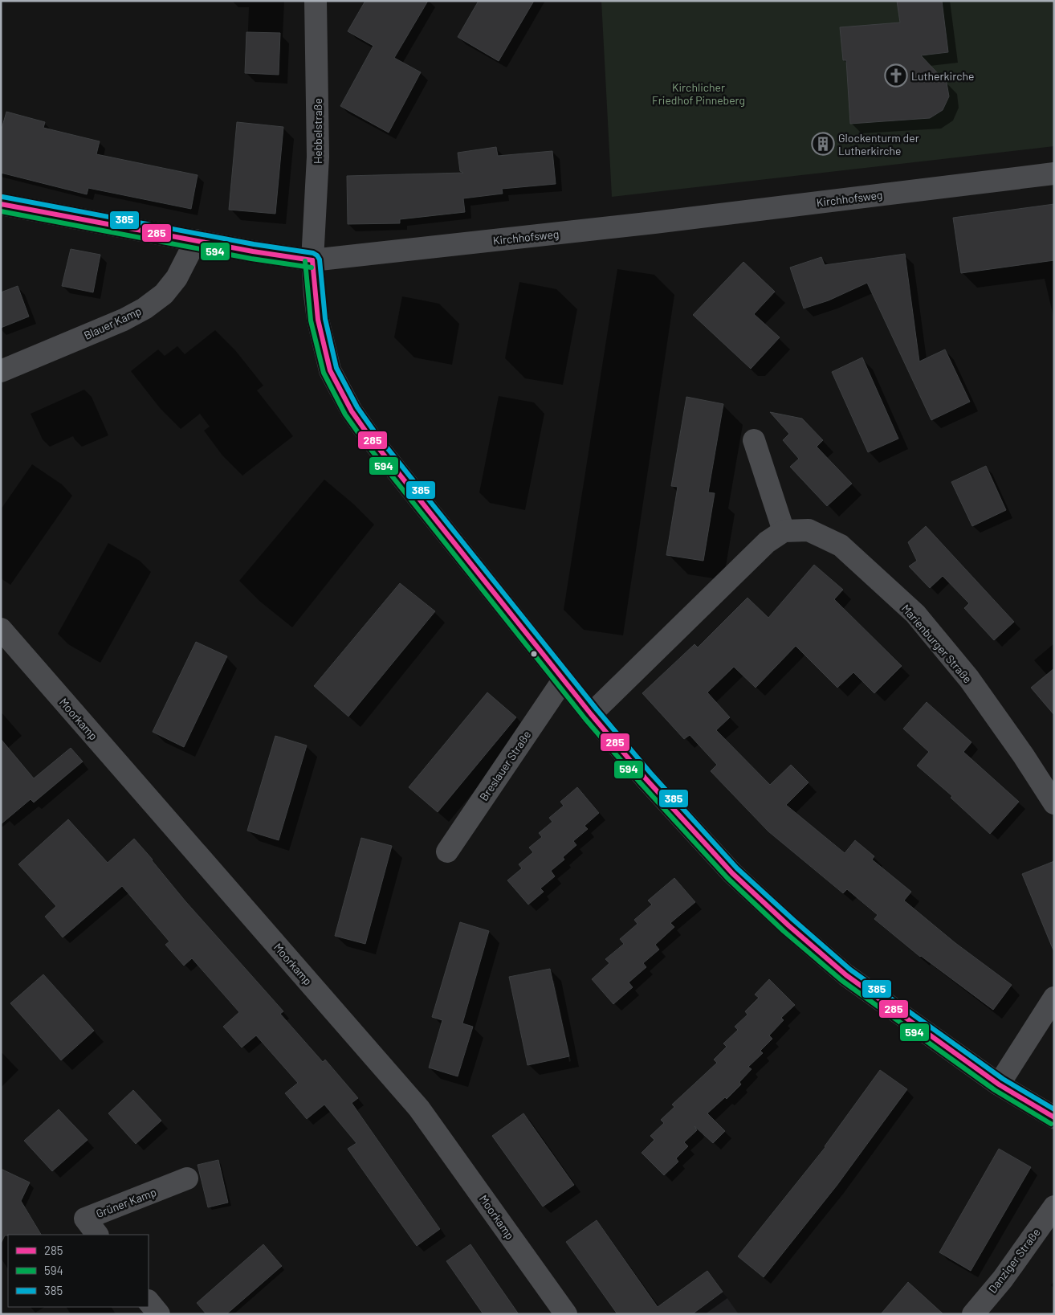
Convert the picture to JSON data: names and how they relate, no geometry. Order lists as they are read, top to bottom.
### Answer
{
  "streets": {
    "street": [
      "Hebbelstraße",
      "Kirchhofsweg",
      "Blauer Kamp",
      "Marienburger Straße",
      "Moorkamp",
      "Breslauer Straße",
      "Grüner Kamp",
      "Danziger Straße"
    ]
  },
  "crossings": [
    ["Hebbelstraße", "Kirchhofsweg"],
    ["Kirchhofsweg", "Blauer Kamp"]
  ],
  "parks": ["Kirchlicher Friedhof Pinneberg"],
  "places": {
    "church": ["Lutherkirche"],
    "building": ["Glockenturm der Lutherkirche"]
  },
  "lines": ["transit line 385", "transit line 285", "transit line 594"],
  "legend": ["285", "594", "385"]
}
